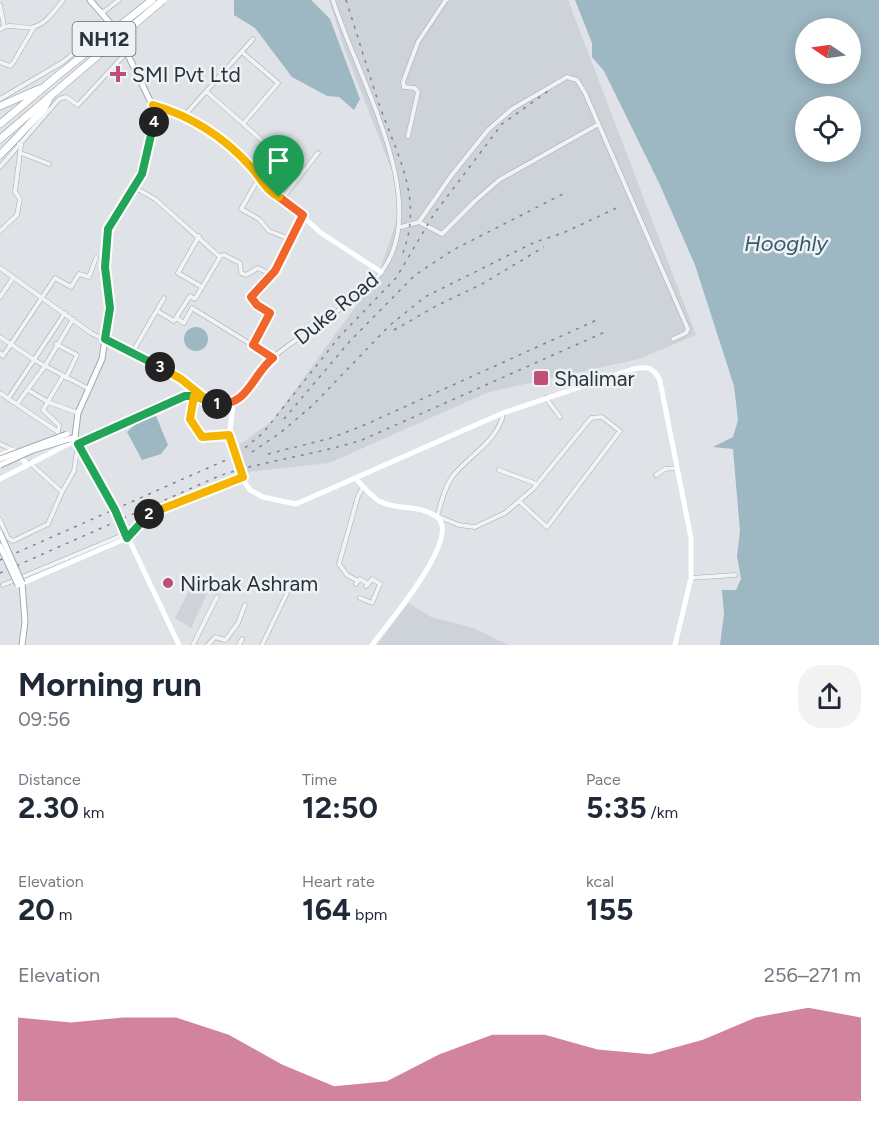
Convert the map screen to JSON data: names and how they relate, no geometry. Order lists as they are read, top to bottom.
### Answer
{
  "streets": {
    "highway": ["NH12"],
    "street": ["Duke Road"]
  },
  "water": ["Hooghly"],
  "places": {
    "health": ["SMI Pvt Ltd"],
    "transit": ["Shalimar"],
    "other": ["Nirbak Ashram"]
  },
  "north": "left",
  "page": {
    "pins": [
      "4",
      "3",
      "1",
      "2"
    ],
    "heading": ["Morning run", "09:56"],
    "stats": [
      ["Distance", "2.30 km"],
      ["Time", "12:50"],
      ["Pace", "5:35 /km"],
      ["Elevation", "20 m"],
      ["Heart rate", "164 bpm"],
      ["kcal", "155"]
    ],
    "chart": ["Elevation", "256–271 m"]
  }
}
